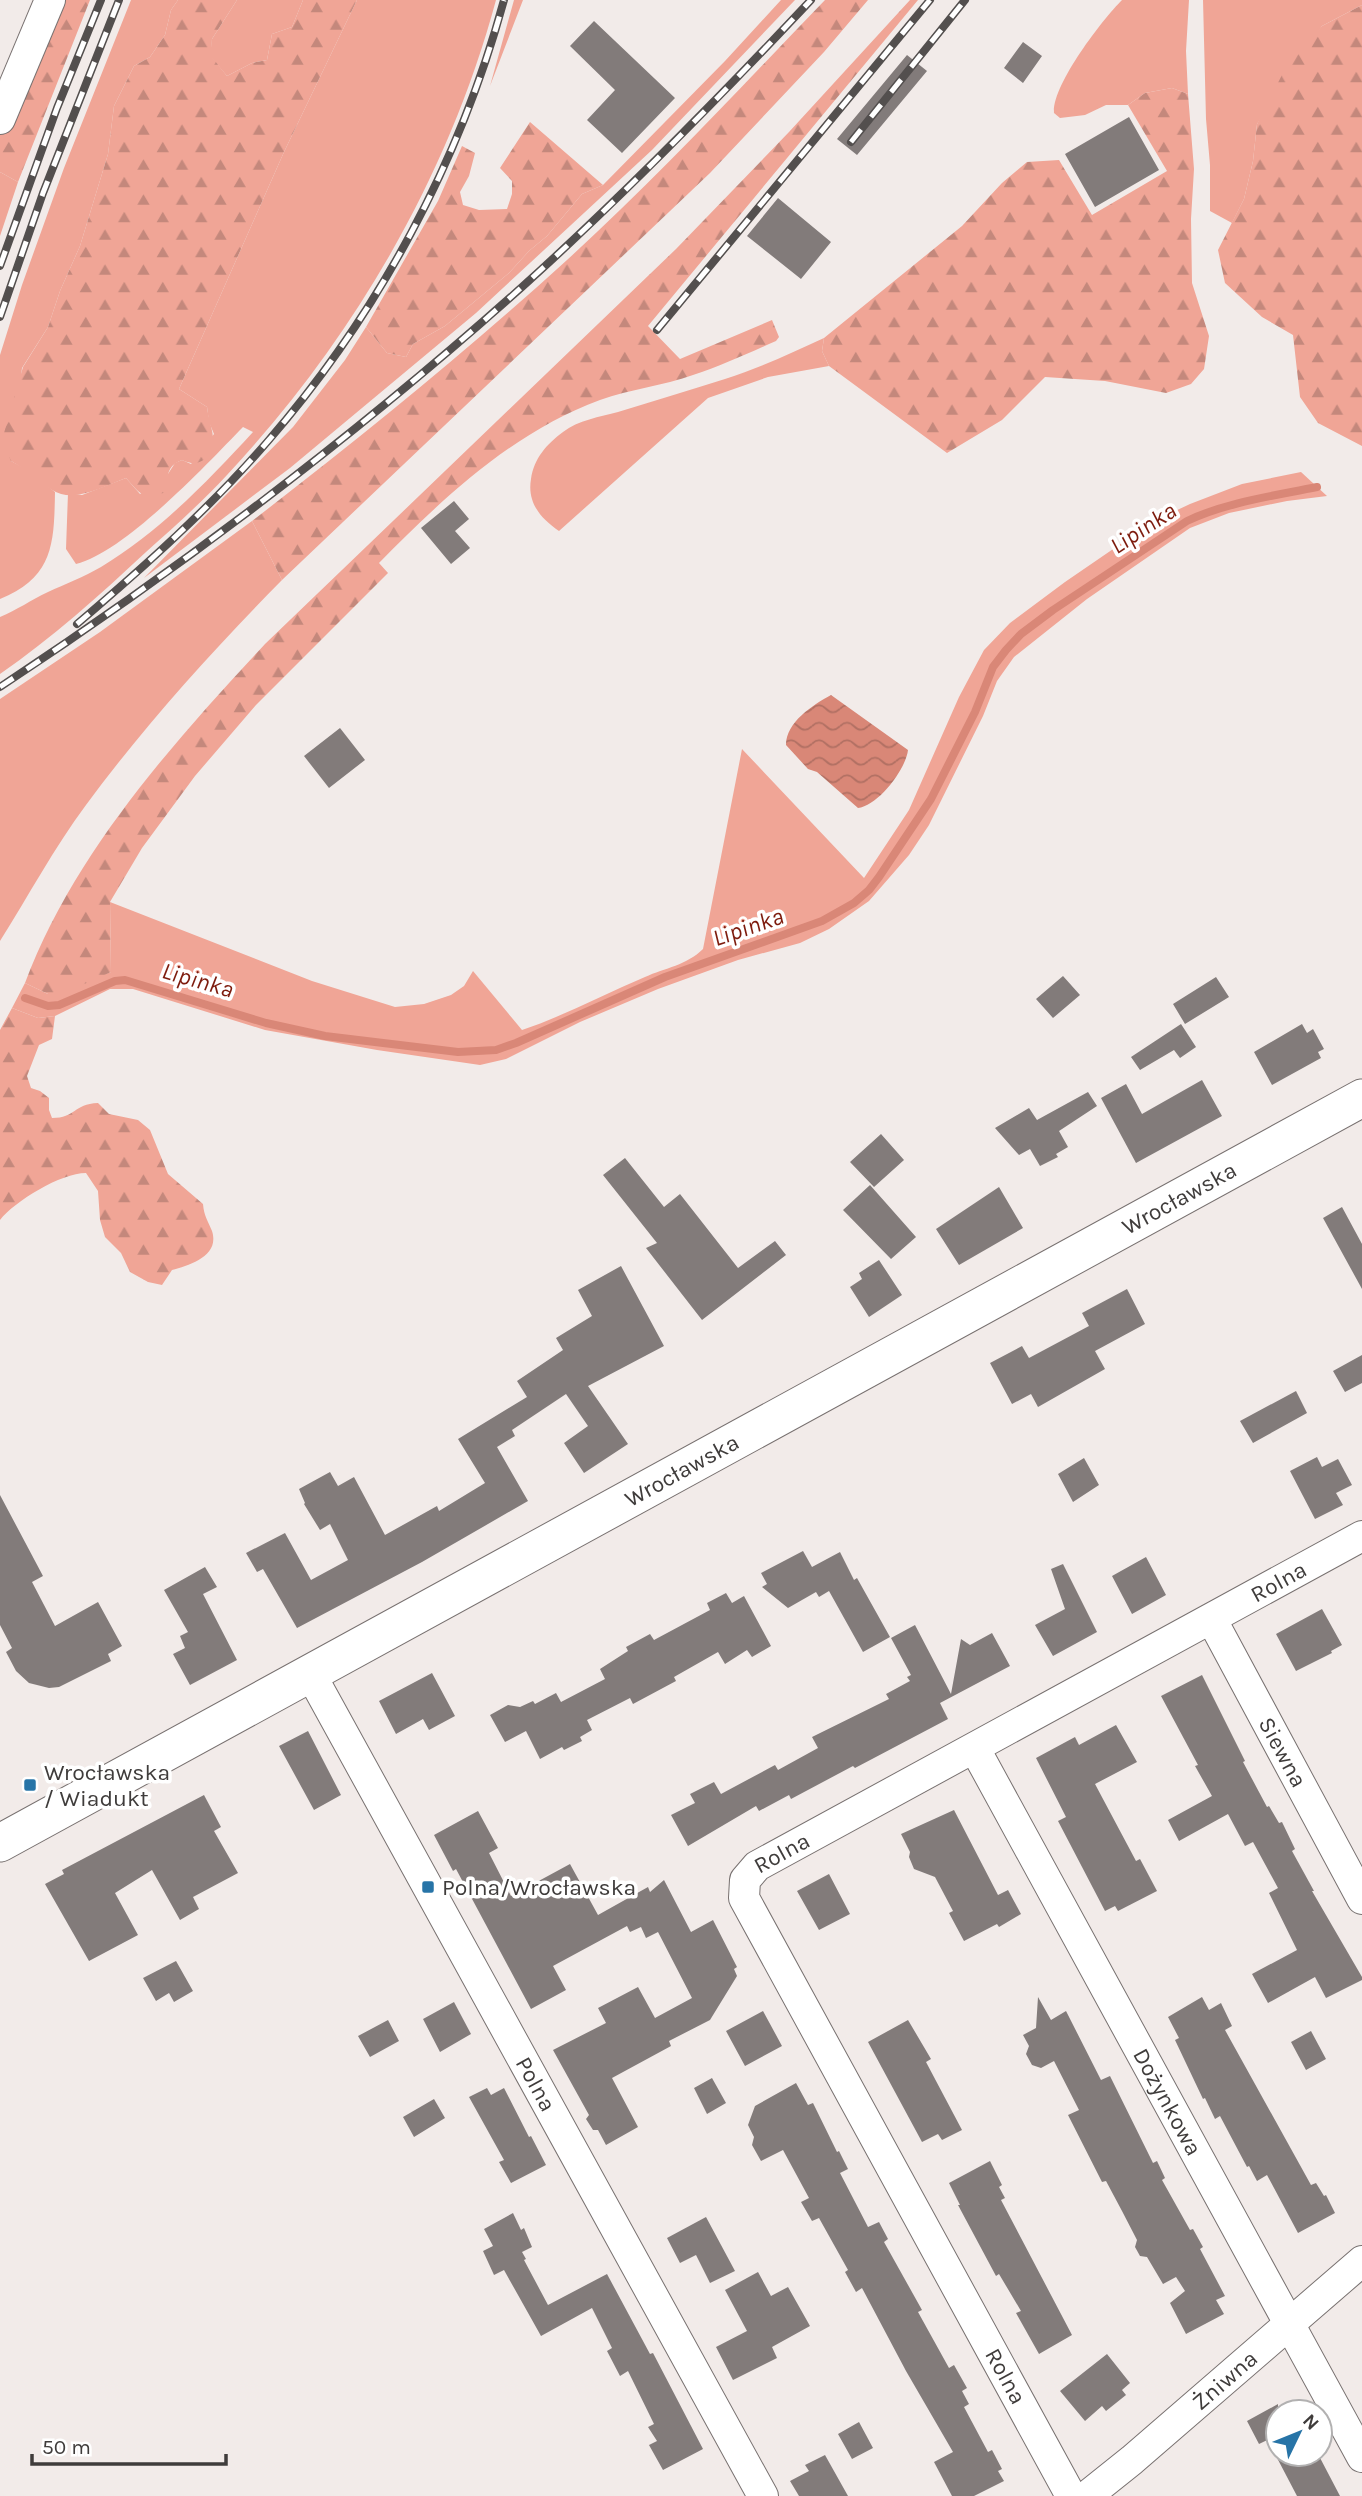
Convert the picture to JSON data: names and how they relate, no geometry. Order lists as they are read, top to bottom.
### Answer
{
  "streets": {
    "main road": ["Wrocławska"],
    "street": [
      "Rolna",
      "Siewna",
      "Polna",
      "Dożynkowa",
      "Żniwna"
    ]
  },
  "crossings": [
    ["Wrocławska", "Polna"],
    ["Rolna", "Siewna"],
    ["Rolna", "Dożynkowa"],
    ["Dożynkowa", "Żniwna"]
  ],
  "water": ["Lipinka"],
  "places": {
    "transit": ["Wrocławska / Wiadukt", "Polna/Wrocławska"]
  },
  "scale_bar": "50 m",
  "north": "top right"
}
